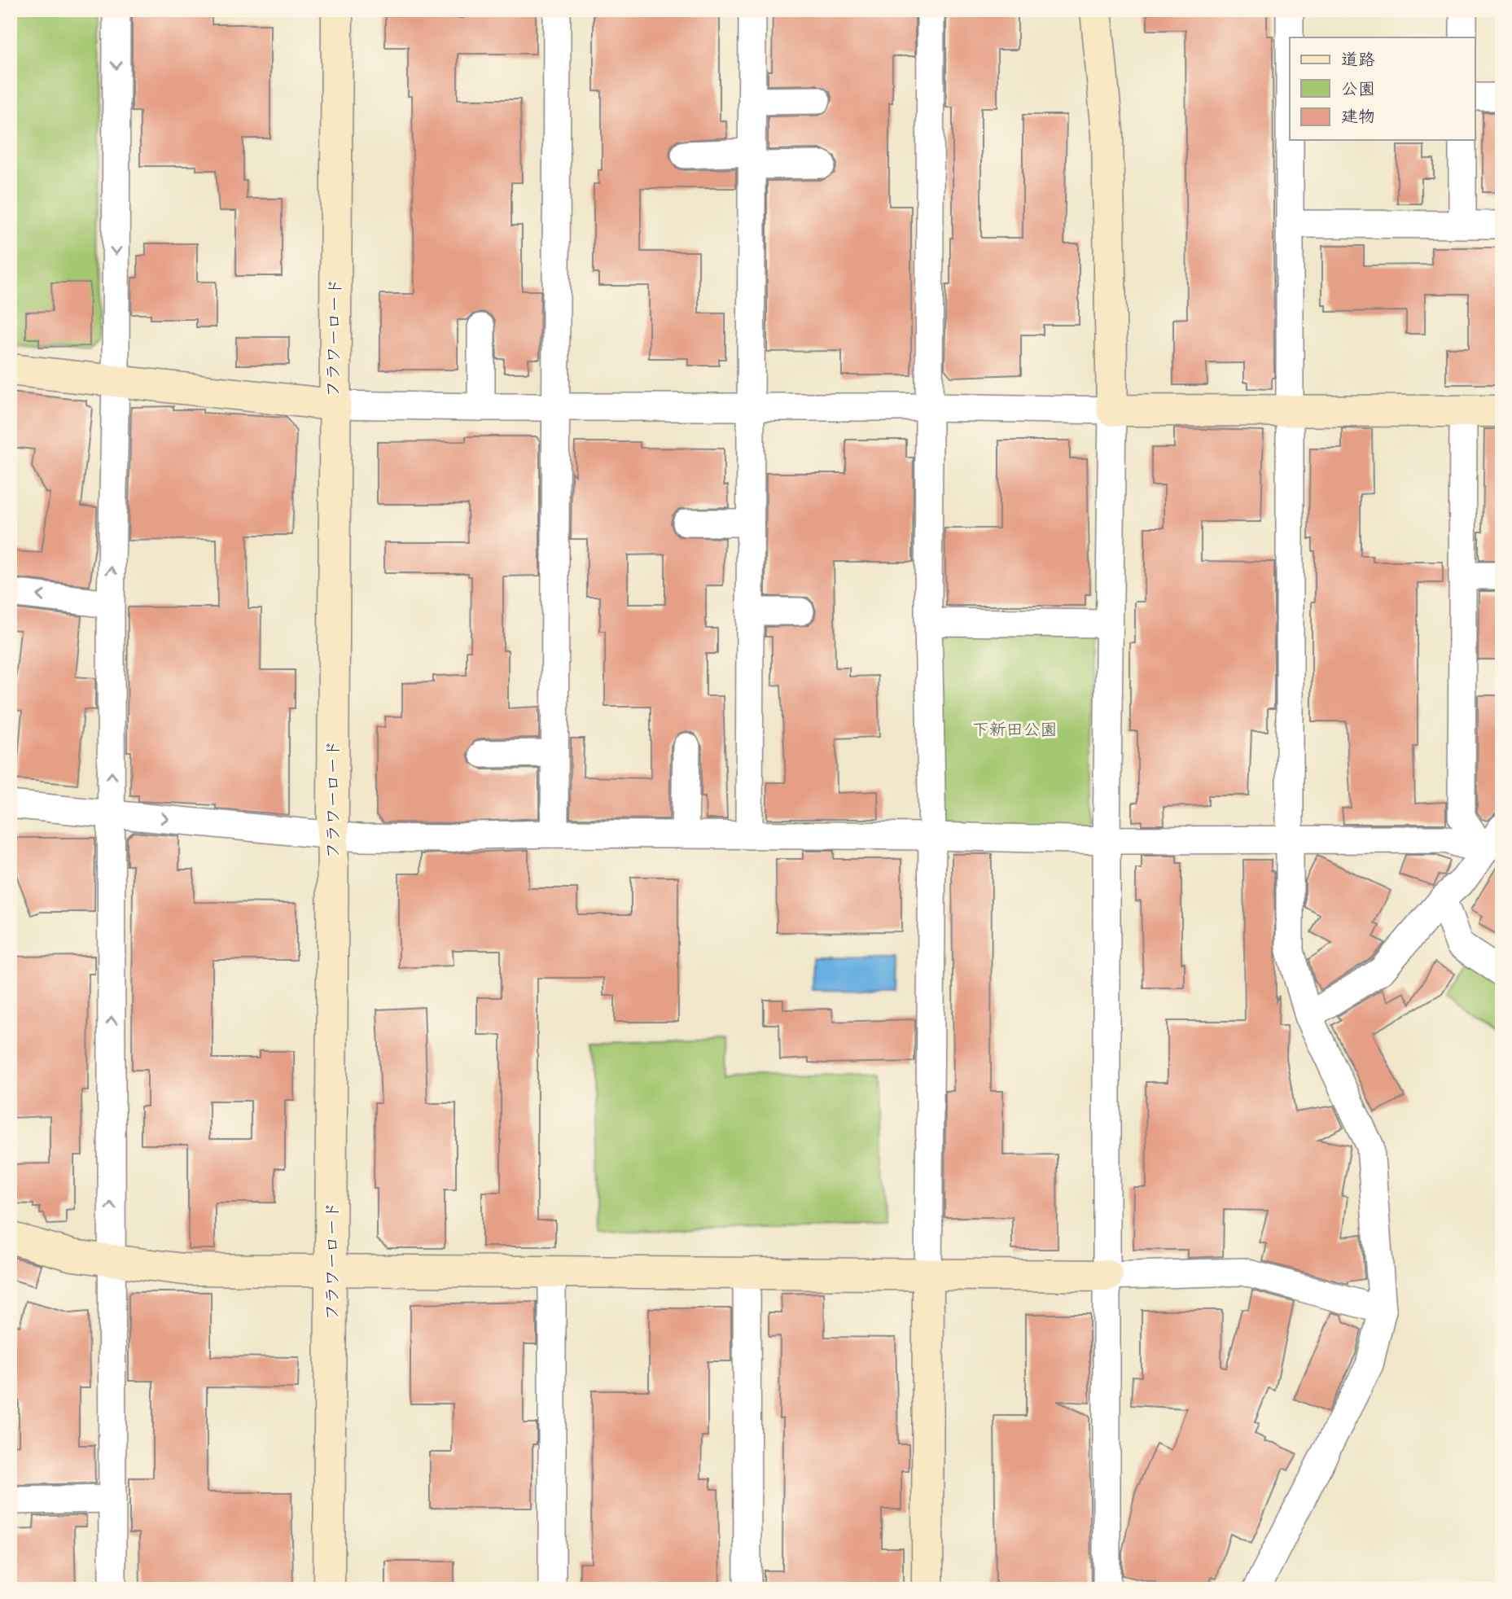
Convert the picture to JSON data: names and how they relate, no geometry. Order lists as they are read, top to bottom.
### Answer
{
  "streets": {
    "street": ["フラワーロード"]
  },
  "parks": ["下新田公園"],
  "legend": ["道路", "公園", "建物"]
}
